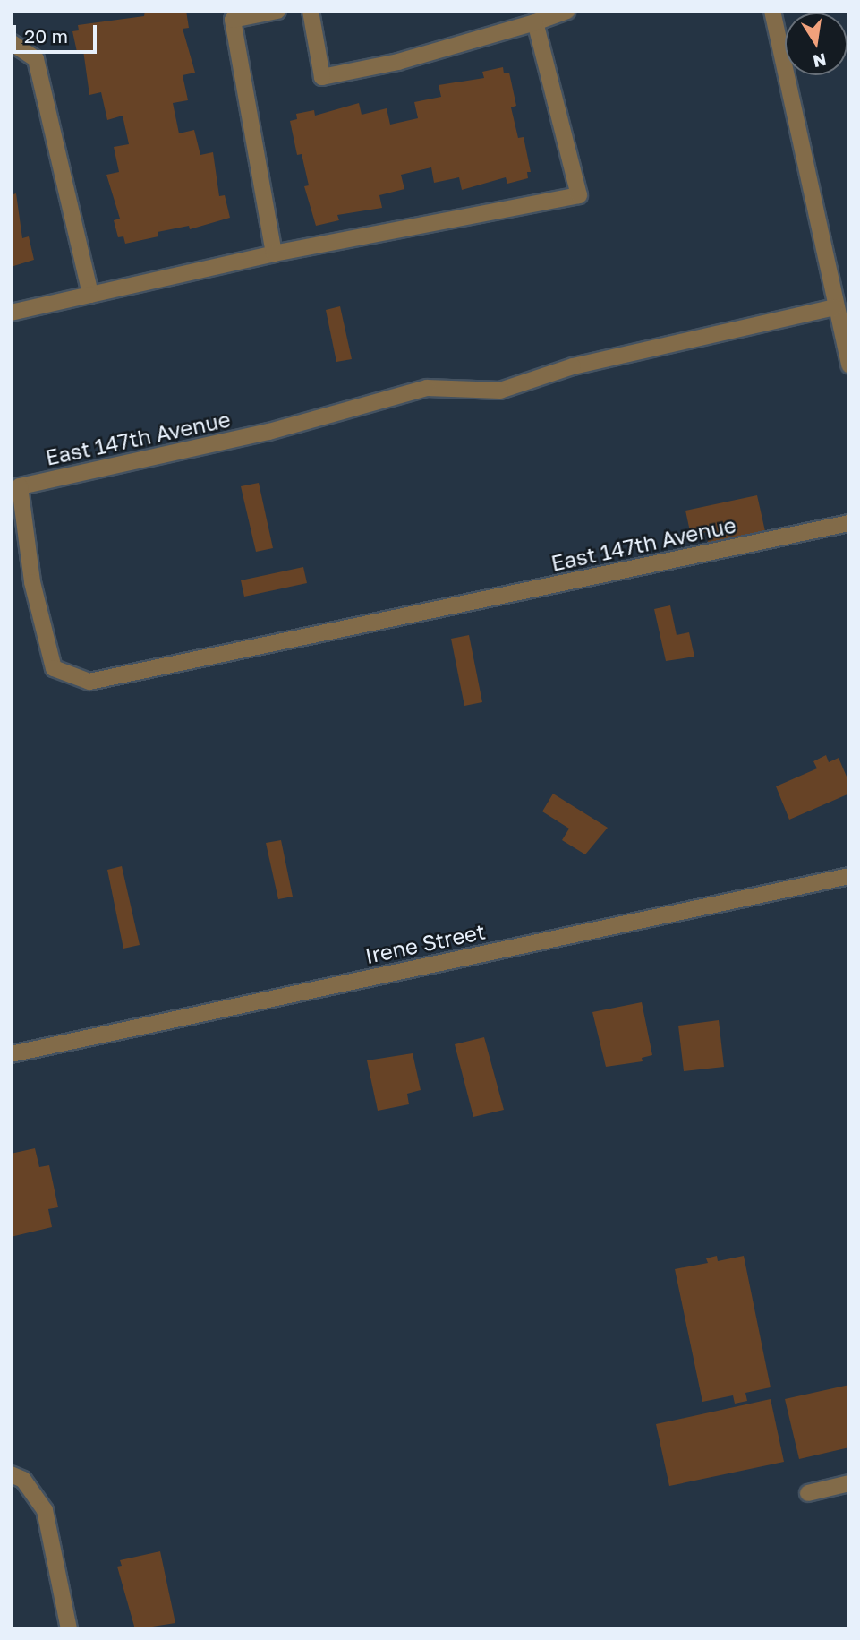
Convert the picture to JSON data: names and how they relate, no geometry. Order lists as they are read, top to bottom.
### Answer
{
  "streets": {
    "street": ["East 147th Avenue", "Irene Street"]
  },
  "scale_bar": "20 m",
  "north": "bottom"
}
